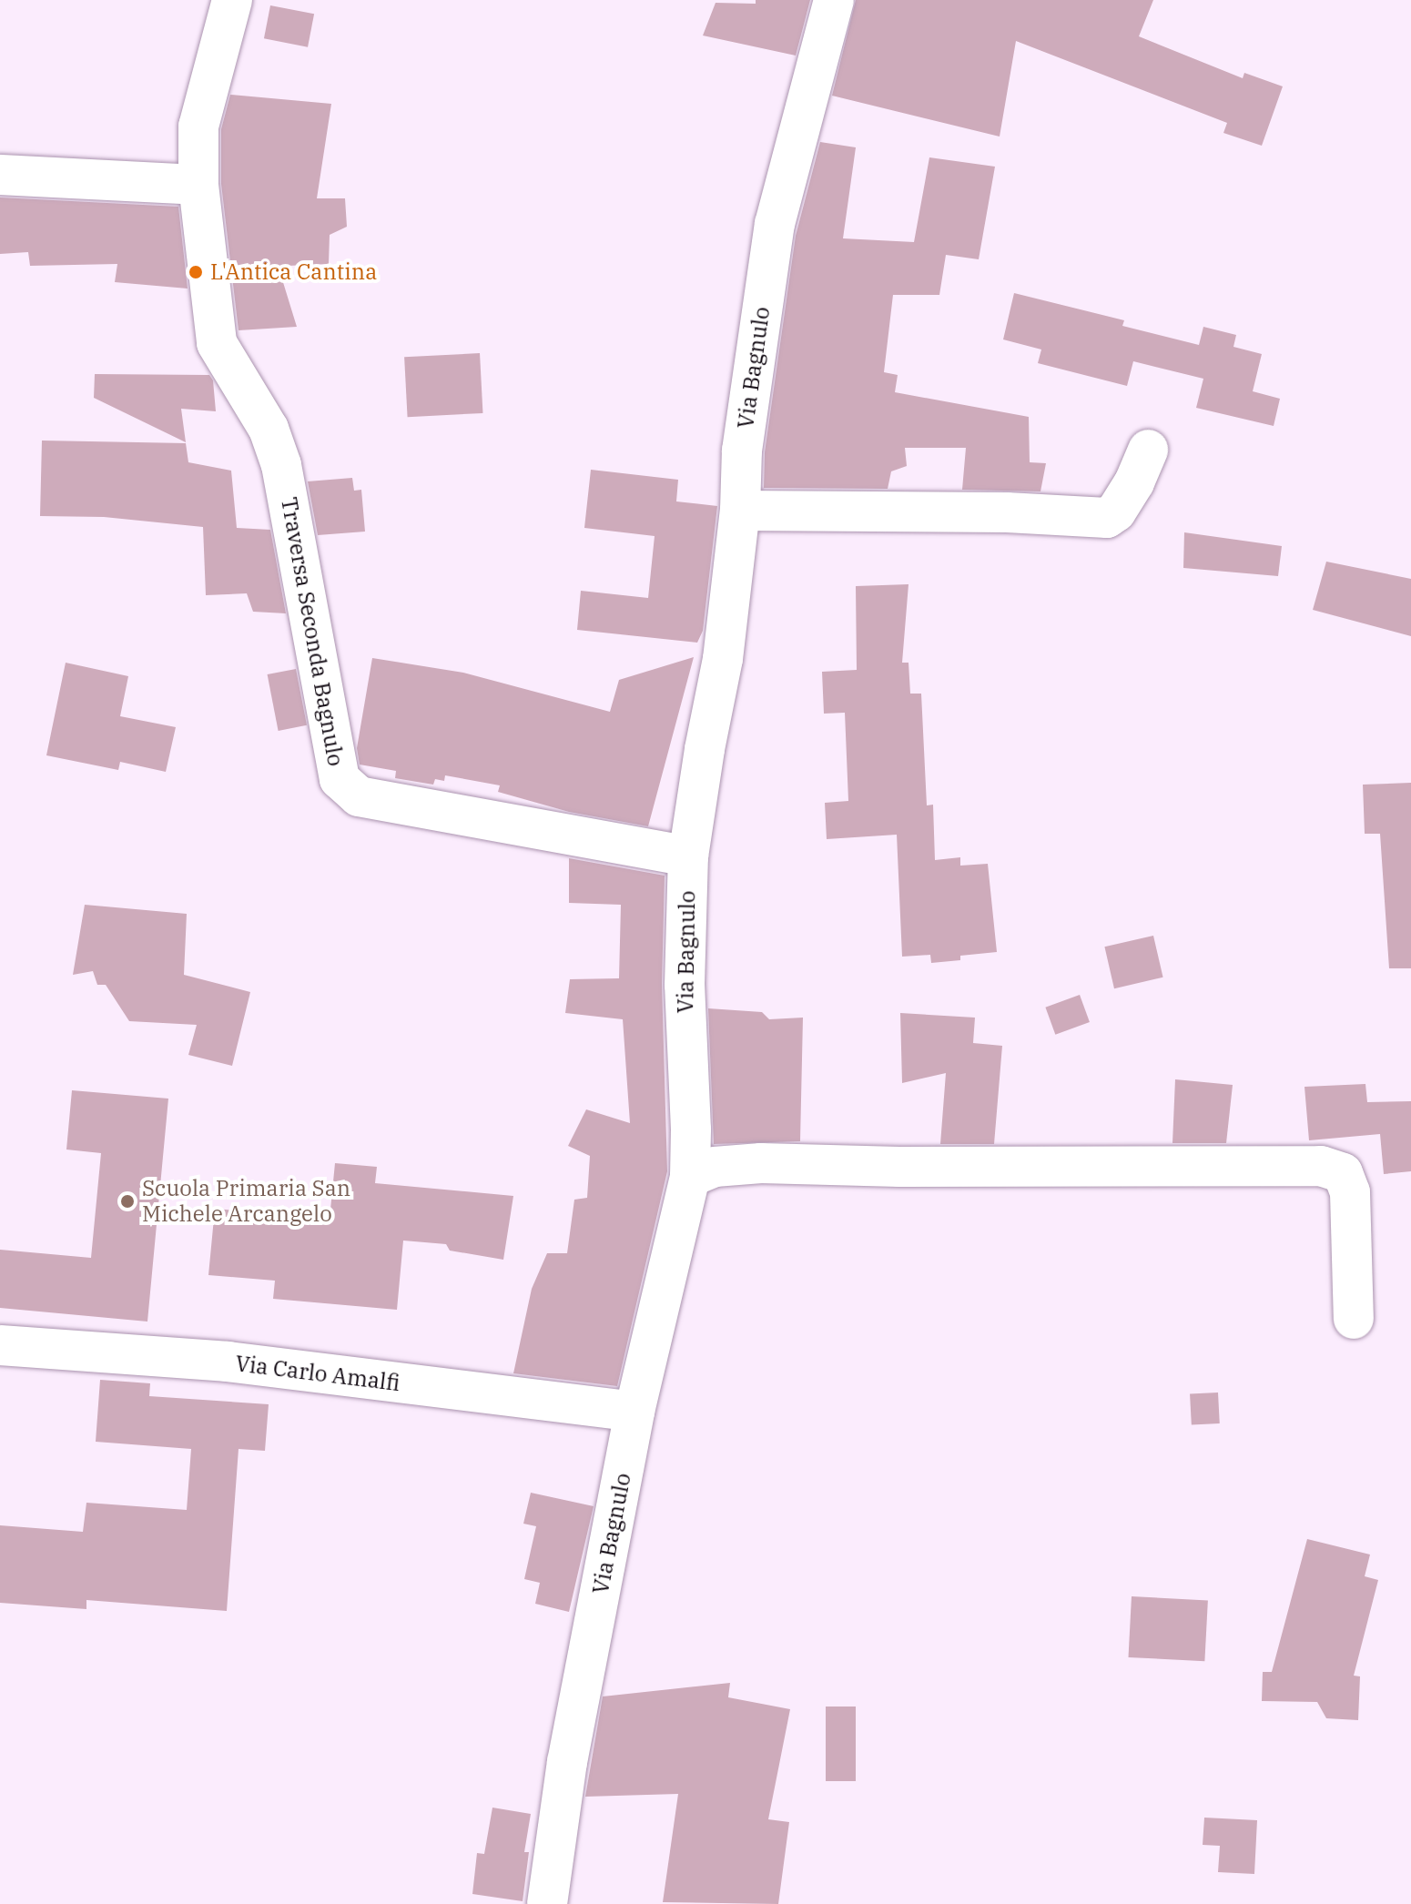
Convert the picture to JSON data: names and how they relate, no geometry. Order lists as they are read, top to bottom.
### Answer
{
  "streets": {
    "street": ["Via Bagnulo", "Traversa Seconda Bagnulo", "Via Carlo Amalfi"]
  },
  "crossings": [
    ["Via Bagnulo", "Traversa Seconda Bagnulo"],
    ["Via Bagnulo", "Via Carlo Amalfi"]
  ],
  "places": ["L'Antica Cantina", "Scuola Primaria San Michele Arcangelo"]
}
